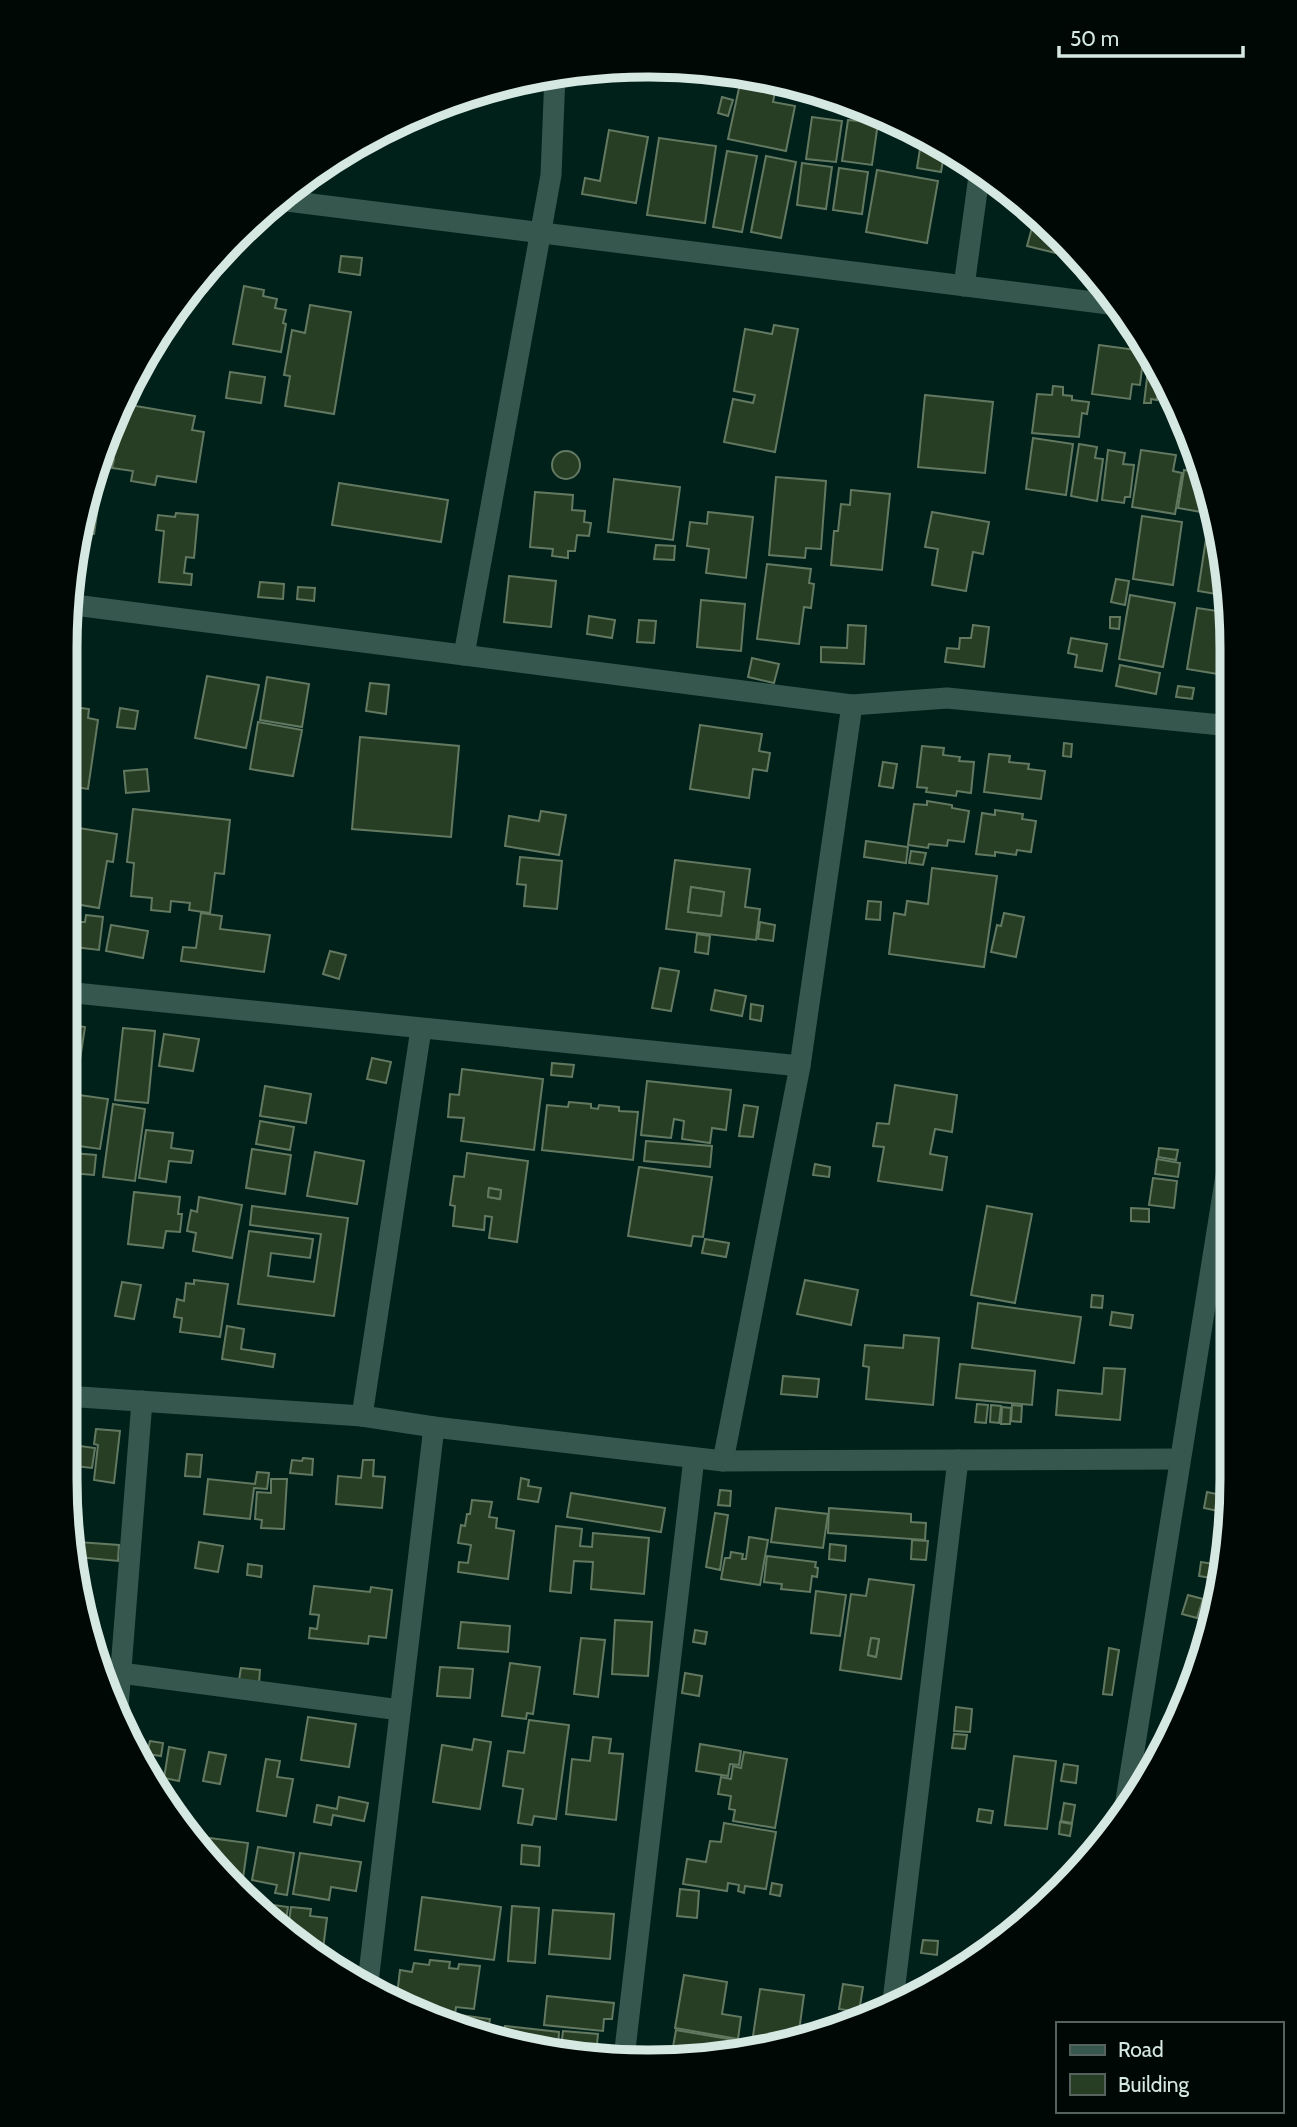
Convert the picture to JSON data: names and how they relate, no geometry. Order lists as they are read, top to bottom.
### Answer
{
  "legend": ["Road", "Building"],
  "scale_bar": "50 m"
}
